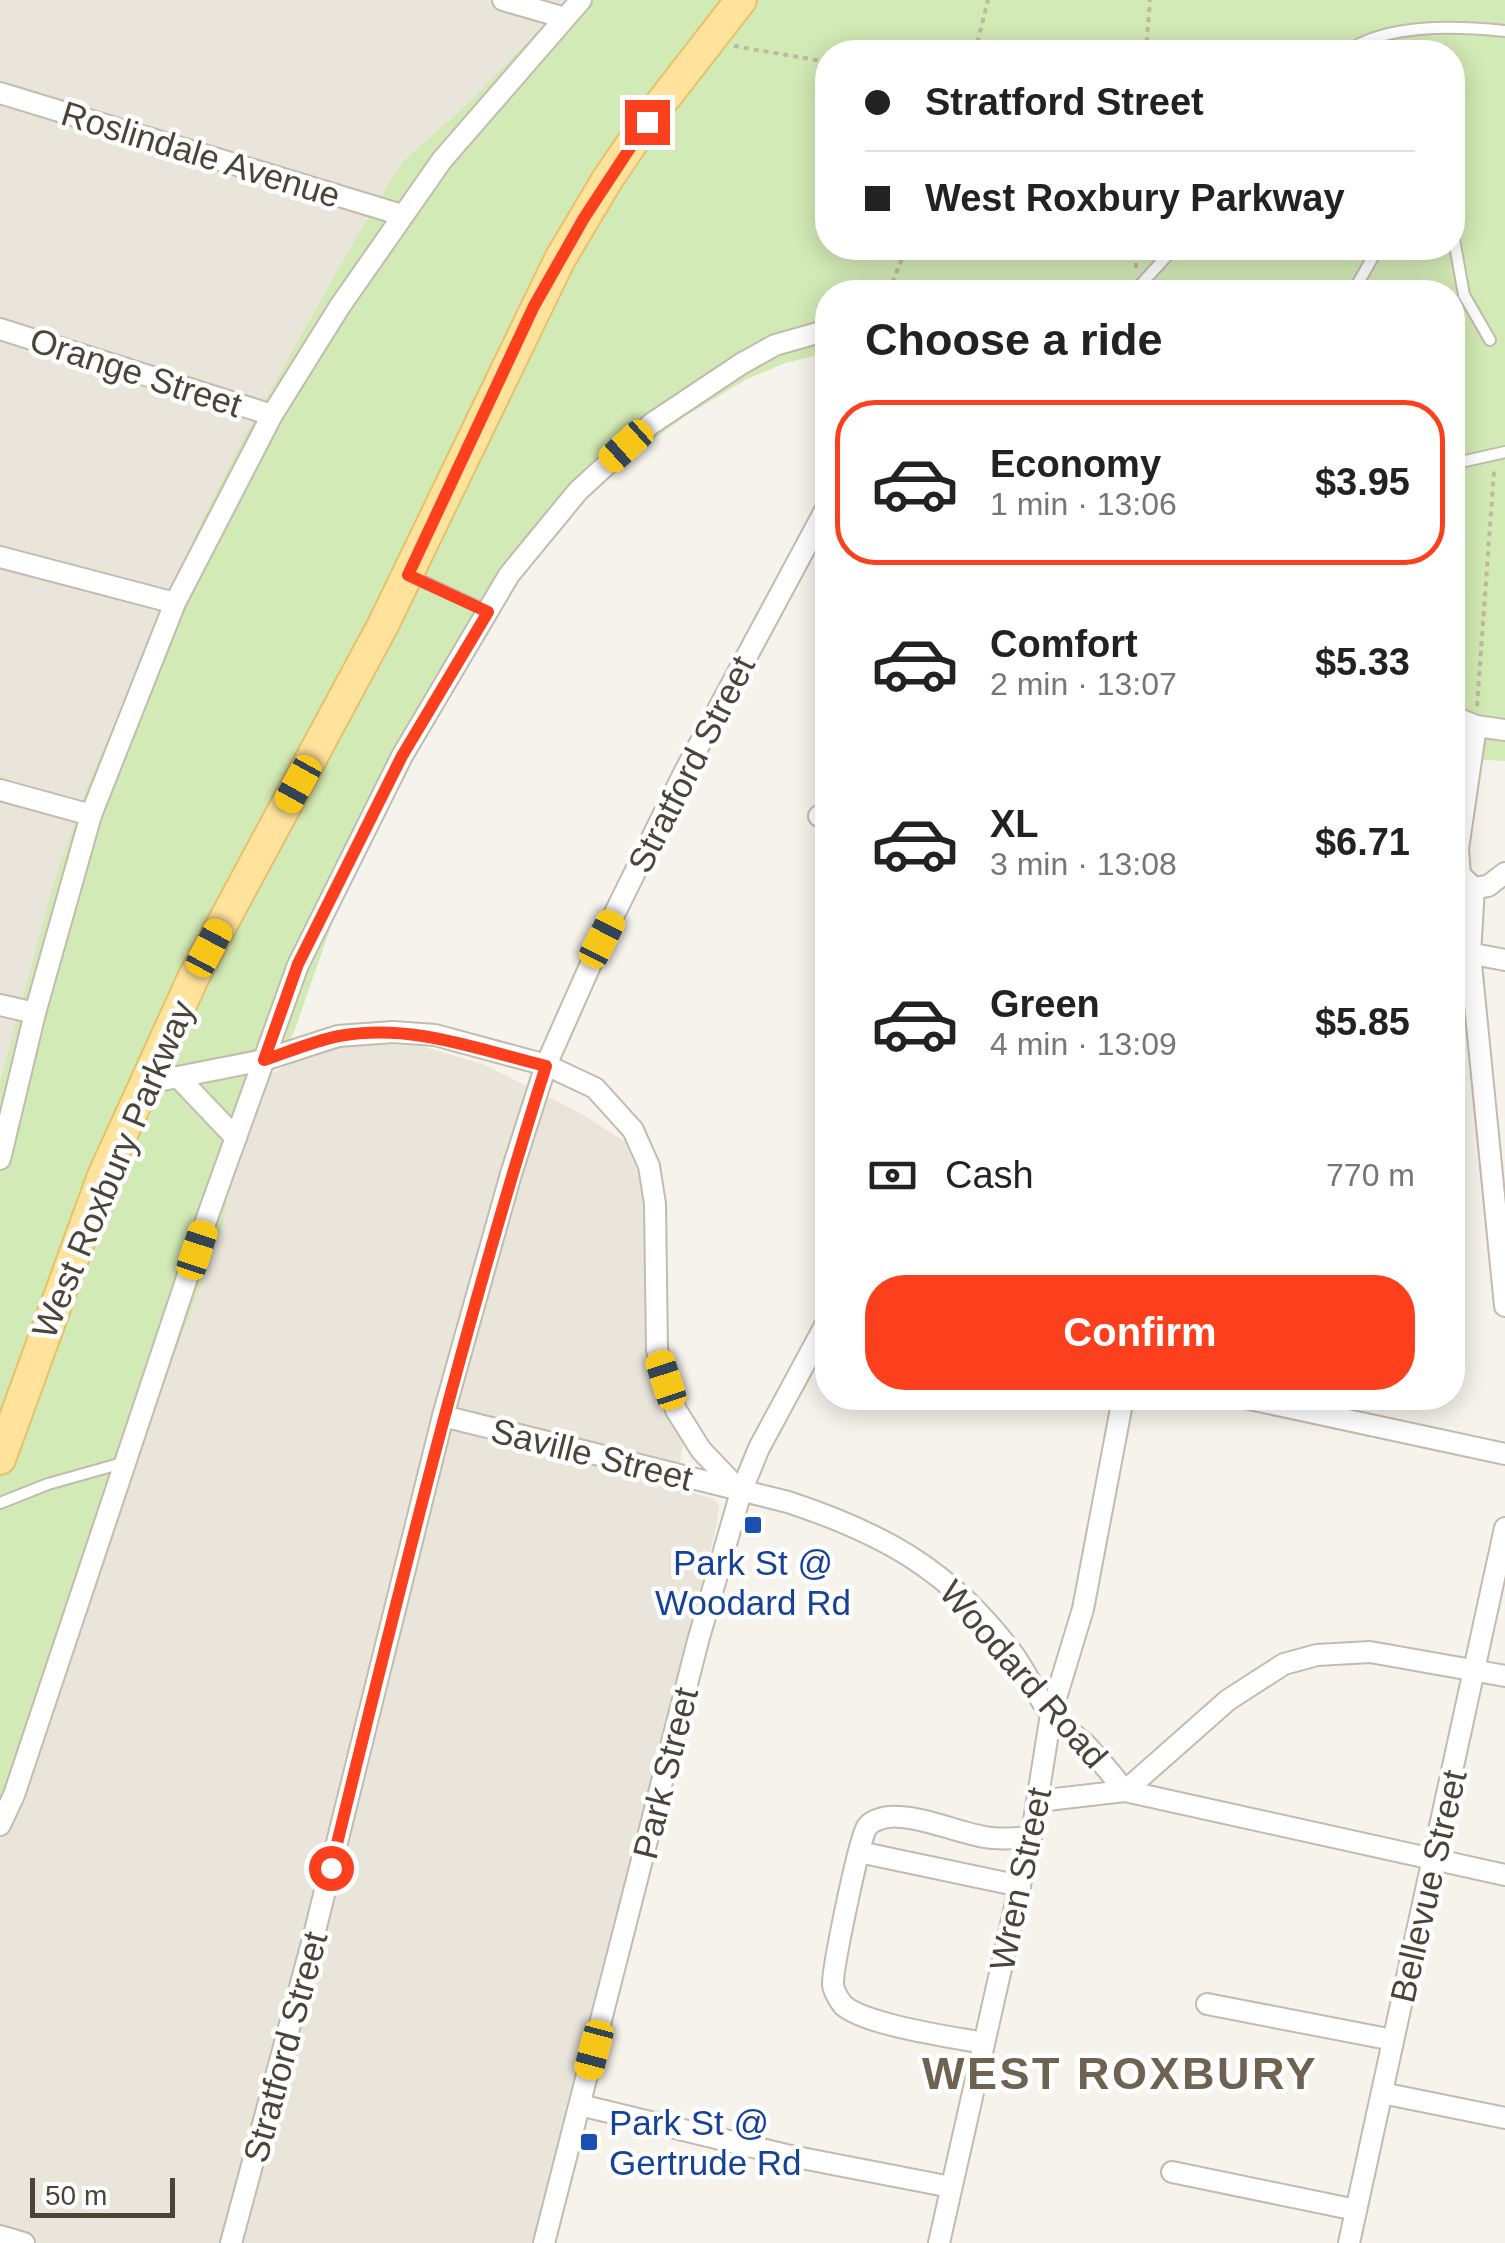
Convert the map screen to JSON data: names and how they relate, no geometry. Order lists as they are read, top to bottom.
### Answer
{
  "streets": {
    "main road": ["West Roxbury Parkway"],
    "street": [
      "Roslindale Avenue",
      "Orange Street",
      "Stratford Street",
      "Saville Street",
      "Woodard Road",
      "Park Street",
      "Wren Street",
      "Bellevue Street"
    ]
  },
  "crossings": [
    ["Stratford Street", "Saville Street"],
    ["Saville Street", "Woodard Road"],
    ["Saville Street", "Park Street"],
    ["Woodard Road", "Park Street"],
    ["Woodard Road", "Wren Street"],
    ["Woodard Road", "Bellevue Street"]
  ],
  "districts": ["WEST ROXBURY"],
  "places": {
    "transit": ["Park St @ Woodard Rd", "Park St @ Gertrude Rd"]
  },
  "scale_bar": "50 m",
  "page": {
    "banner": ["Stratford Street", "West Roxbury Parkway"],
    "heading": "Choose a ride",
    "list": [
      {
        "name": "Economy",
        "note": "1 min · 13:06",
        "value": "$3.95"
      },
      {
        "name": "Comfort",
        "note": "2 min · 13:07",
        "value": "$5.33"
      },
      {
        "name": "XL",
        "note": "3 min · 13:08",
        "value": "$6.71"
      },
      {
        "name": "Green",
        "note": "4 min · 13:09",
        "value": "$5.85"
      }
    ],
    "pay": ["Cash", "770 m"],
    "buttons": "Confirm",
    "scale": "50 m"
  }
}
